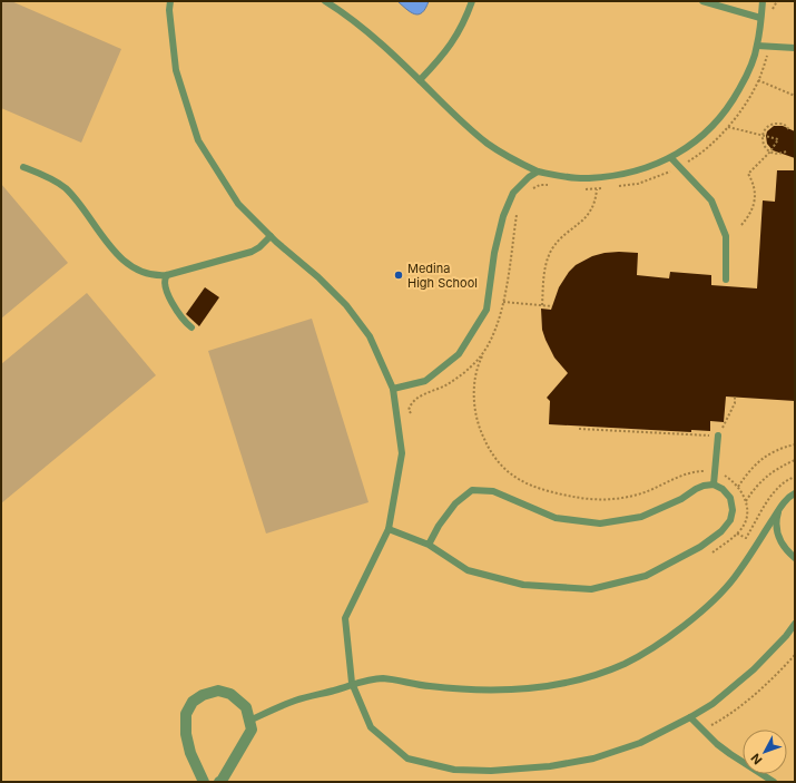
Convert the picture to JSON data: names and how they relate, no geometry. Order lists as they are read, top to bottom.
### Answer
{
  "places": ["Medina High School"],
  "north": "bottom left"
}
